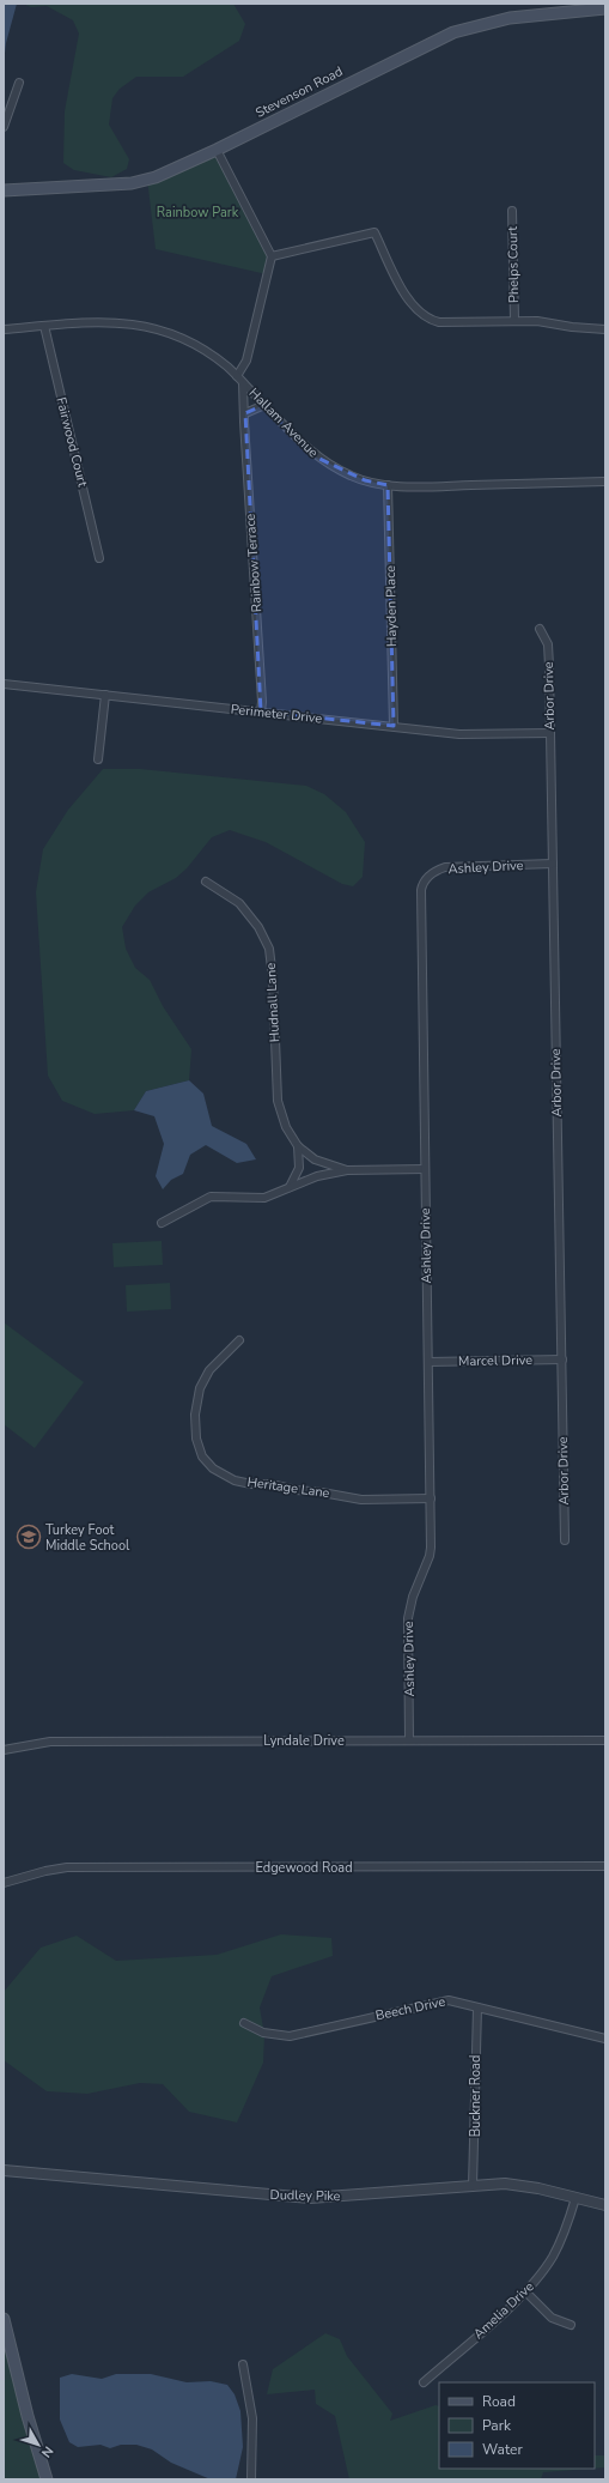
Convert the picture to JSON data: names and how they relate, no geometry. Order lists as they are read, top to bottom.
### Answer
{
  "streets": {
    "main road": ["Stevenson Road"],
    "street": [
      "Phelps Court",
      "Hallam Avenue",
      "Fairwood Court",
      "Rainbow Terrace",
      "Hayden Place",
      "Arbor Drive",
      "Perimeter Drive",
      "Ashley Drive",
      "Hudnall Lane",
      "Marcel Drive",
      "Heritage Lane",
      "Lyndale Drive",
      "Edgewood Road",
      "Beech Drive",
      "Buckner Road",
      "Dudley Pike",
      "Amelia Drive"
    ]
  },
  "crossings": [
    ["Hallam Avenue", "Fairwood Court"],
    ["Hallam Avenue", "Rainbow Terrace"],
    ["Hallam Avenue", "Hayden Place"],
    ["Rainbow Terrace", "Perimeter Drive"],
    ["Hayden Place", "Perimeter Drive"],
    ["Arbor Drive", "Perimeter Drive"],
    ["Arbor Drive", "Ashley Drive"],
    ["Arbor Drive", "Marcel Drive"],
    ["Ashley Drive", "Hudnall Lane"],
    ["Ashley Drive", "Marcel Drive"],
    ["Ashley Drive", "Heritage Lane"],
    ["Ashley Drive", "Lyndale Drive"],
    ["Beech Drive", "Buckner Road"],
    ["Buckner Road", "Dudley Pike"],
    ["Dudley Pike", "Amelia Drive"]
  ],
  "parks": ["Rainbow Park"],
  "places": {
    "school or university": ["Turkey Foot Middle School"]
  },
  "legend": ["Road", "Park", "Water"],
  "north": "bottom right"
}
